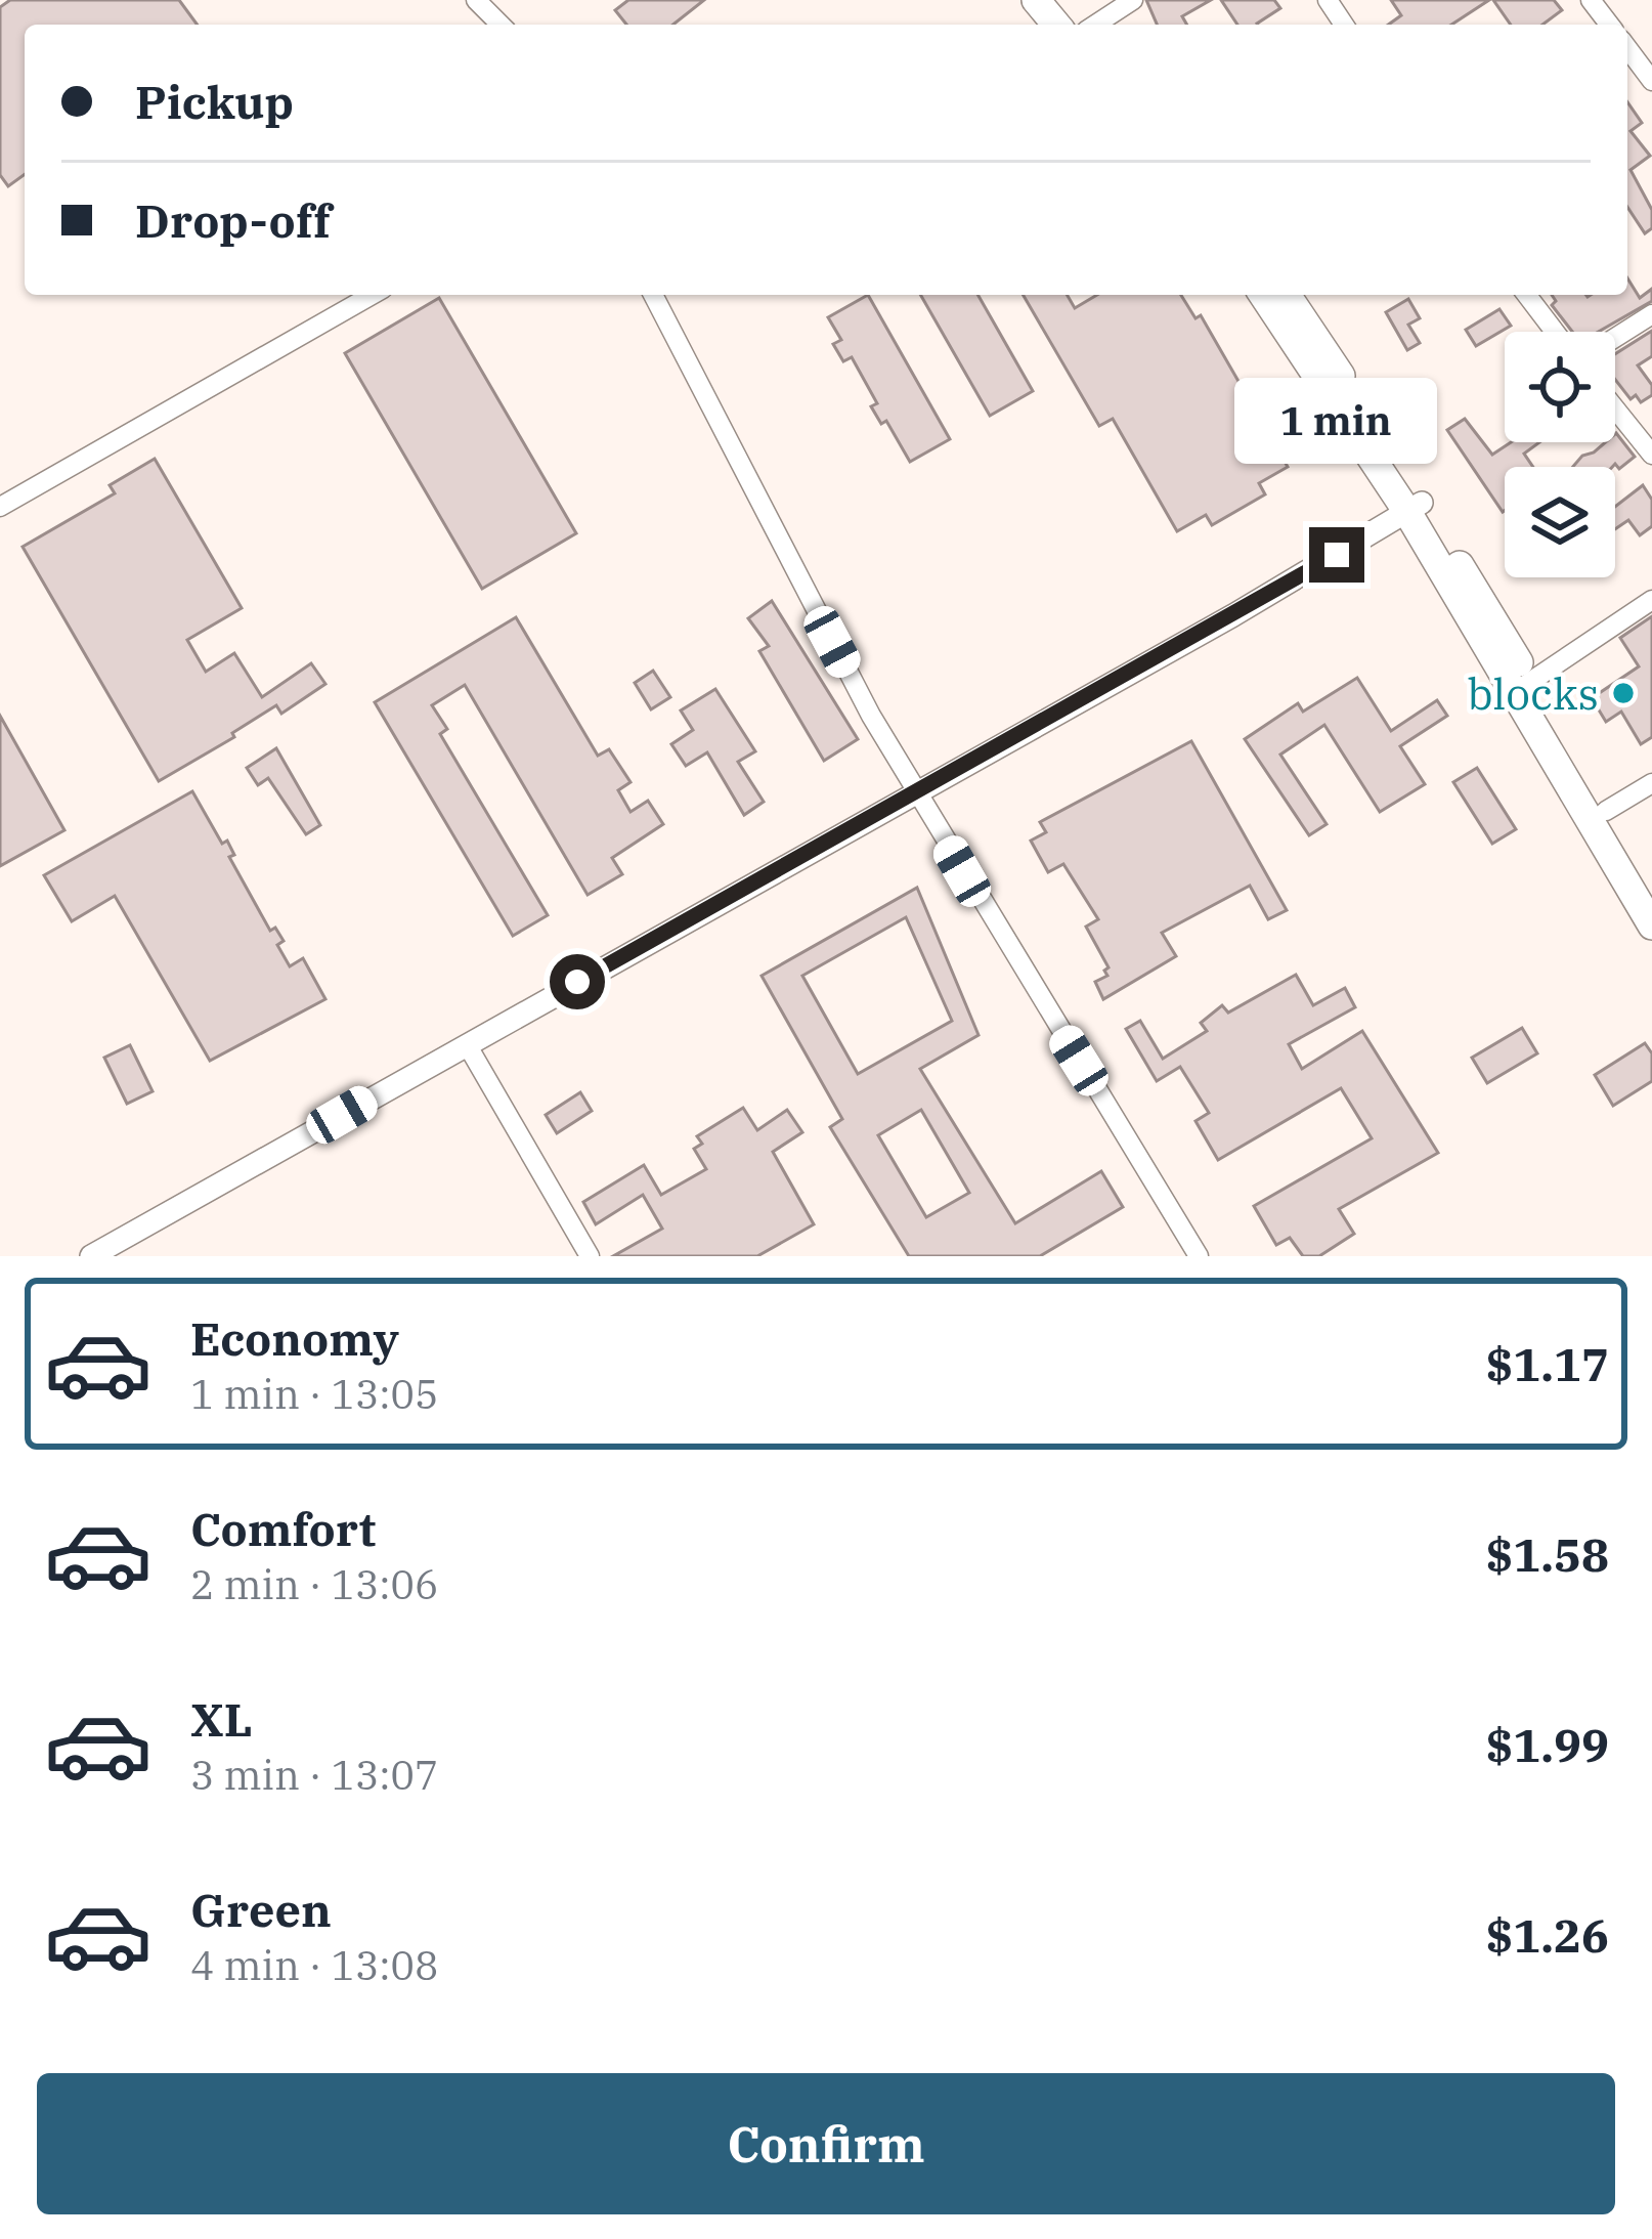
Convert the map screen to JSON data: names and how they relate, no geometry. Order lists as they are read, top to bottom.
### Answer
{
  "places": ["blocks"],
  "page": {
    "banner": ["Pickup", "Drop-off"],
    "bubble": "1 min",
    "list": [
      {
        "name": "Economy",
        "note": "1 min · 13:05",
        "value": "$1.17"
      },
      {
        "name": "Comfort",
        "note": "2 min · 13:06",
        "value": "$1.58"
      },
      {
        "name": "XL",
        "note": "3 min · 13:07",
        "value": "$1.99"
      },
      {
        "name": "Green",
        "note": "4 min · 13:08",
        "value": "$1.26"
      }
    ],
    "buttons": "Confirm"
  }
}
